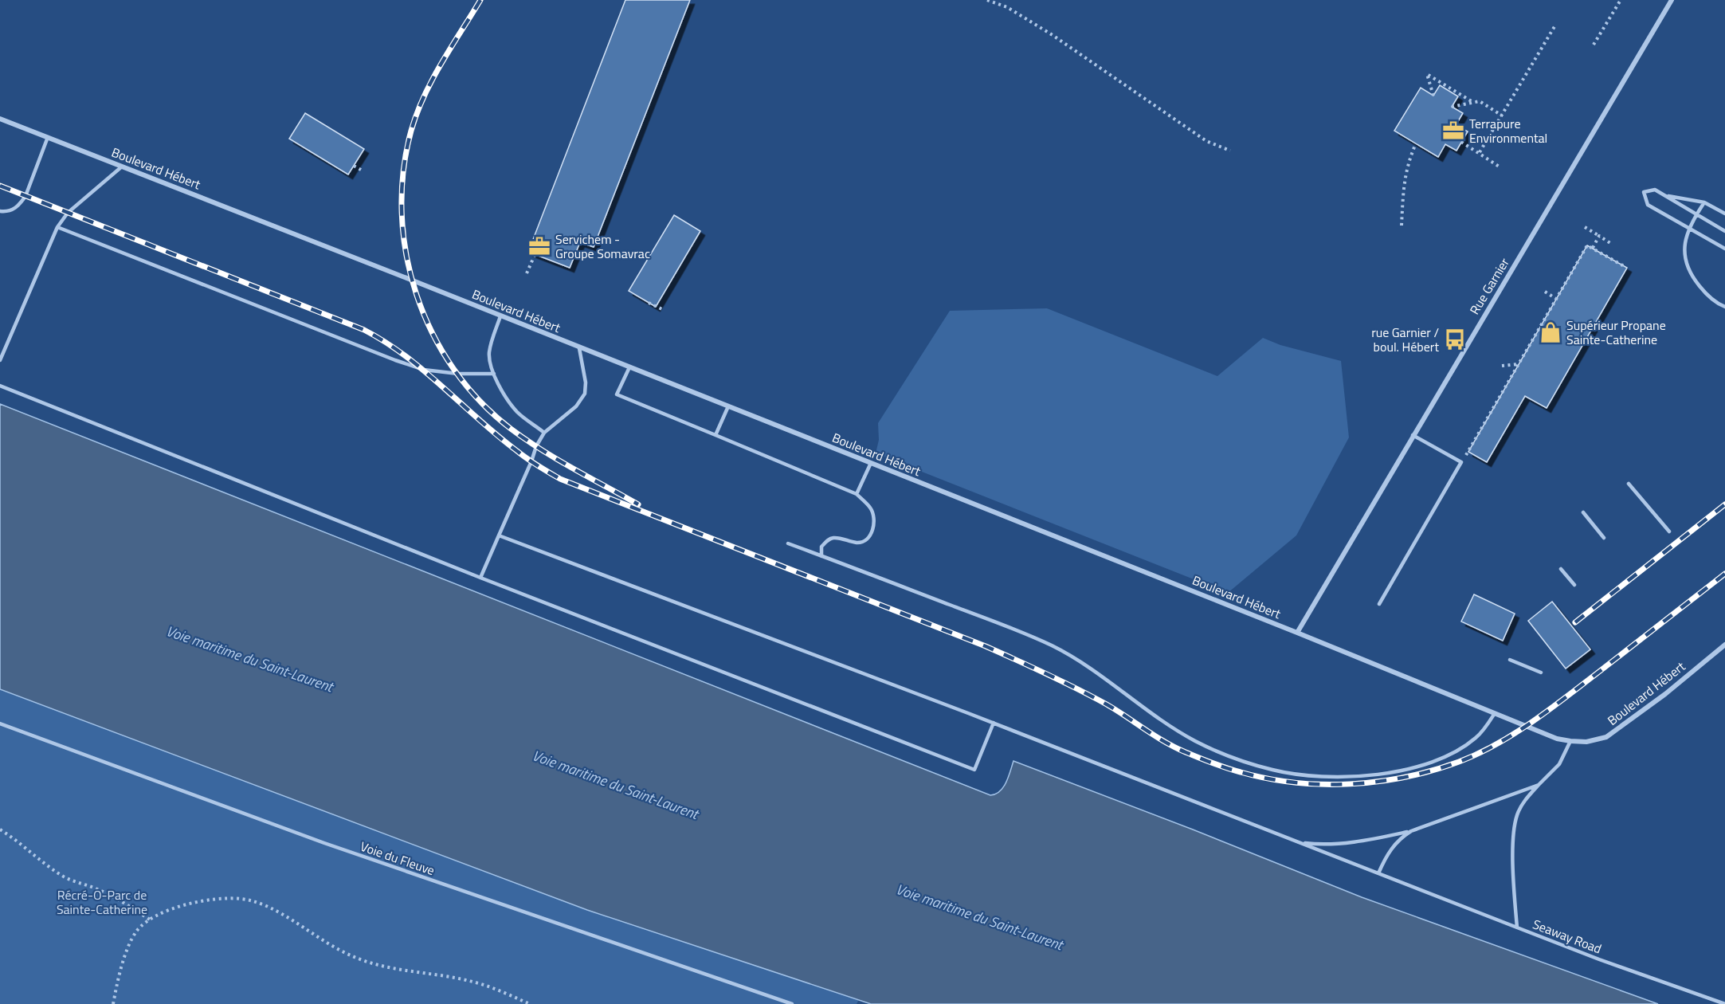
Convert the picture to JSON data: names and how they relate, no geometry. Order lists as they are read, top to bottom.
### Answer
{
  "streets": {
    "street": ["Boulevard Hébert", "Rue Garnier"],
    "lane": ["Voie du Fleuve", "Seaway Road"]
  },
  "crossings": [
    ["Boulevard Hébert", "Rue Garnier"],
    ["Boulevard Hébert", "Seaway Road"]
  ],
  "water": ["Voie maritime du Saint-Laurent"],
  "parks": ["Récré-O-Parc de Sainte-Catherine"],
  "places": {
    "office": ["Terrapure Environmental", "Servichem - Groupe Somavrac"],
    "shop": ["Supérieur Propane Sainte-Catherine"],
    "bus stop": ["rue Garnier / boul. Hébert"]
  }
}
